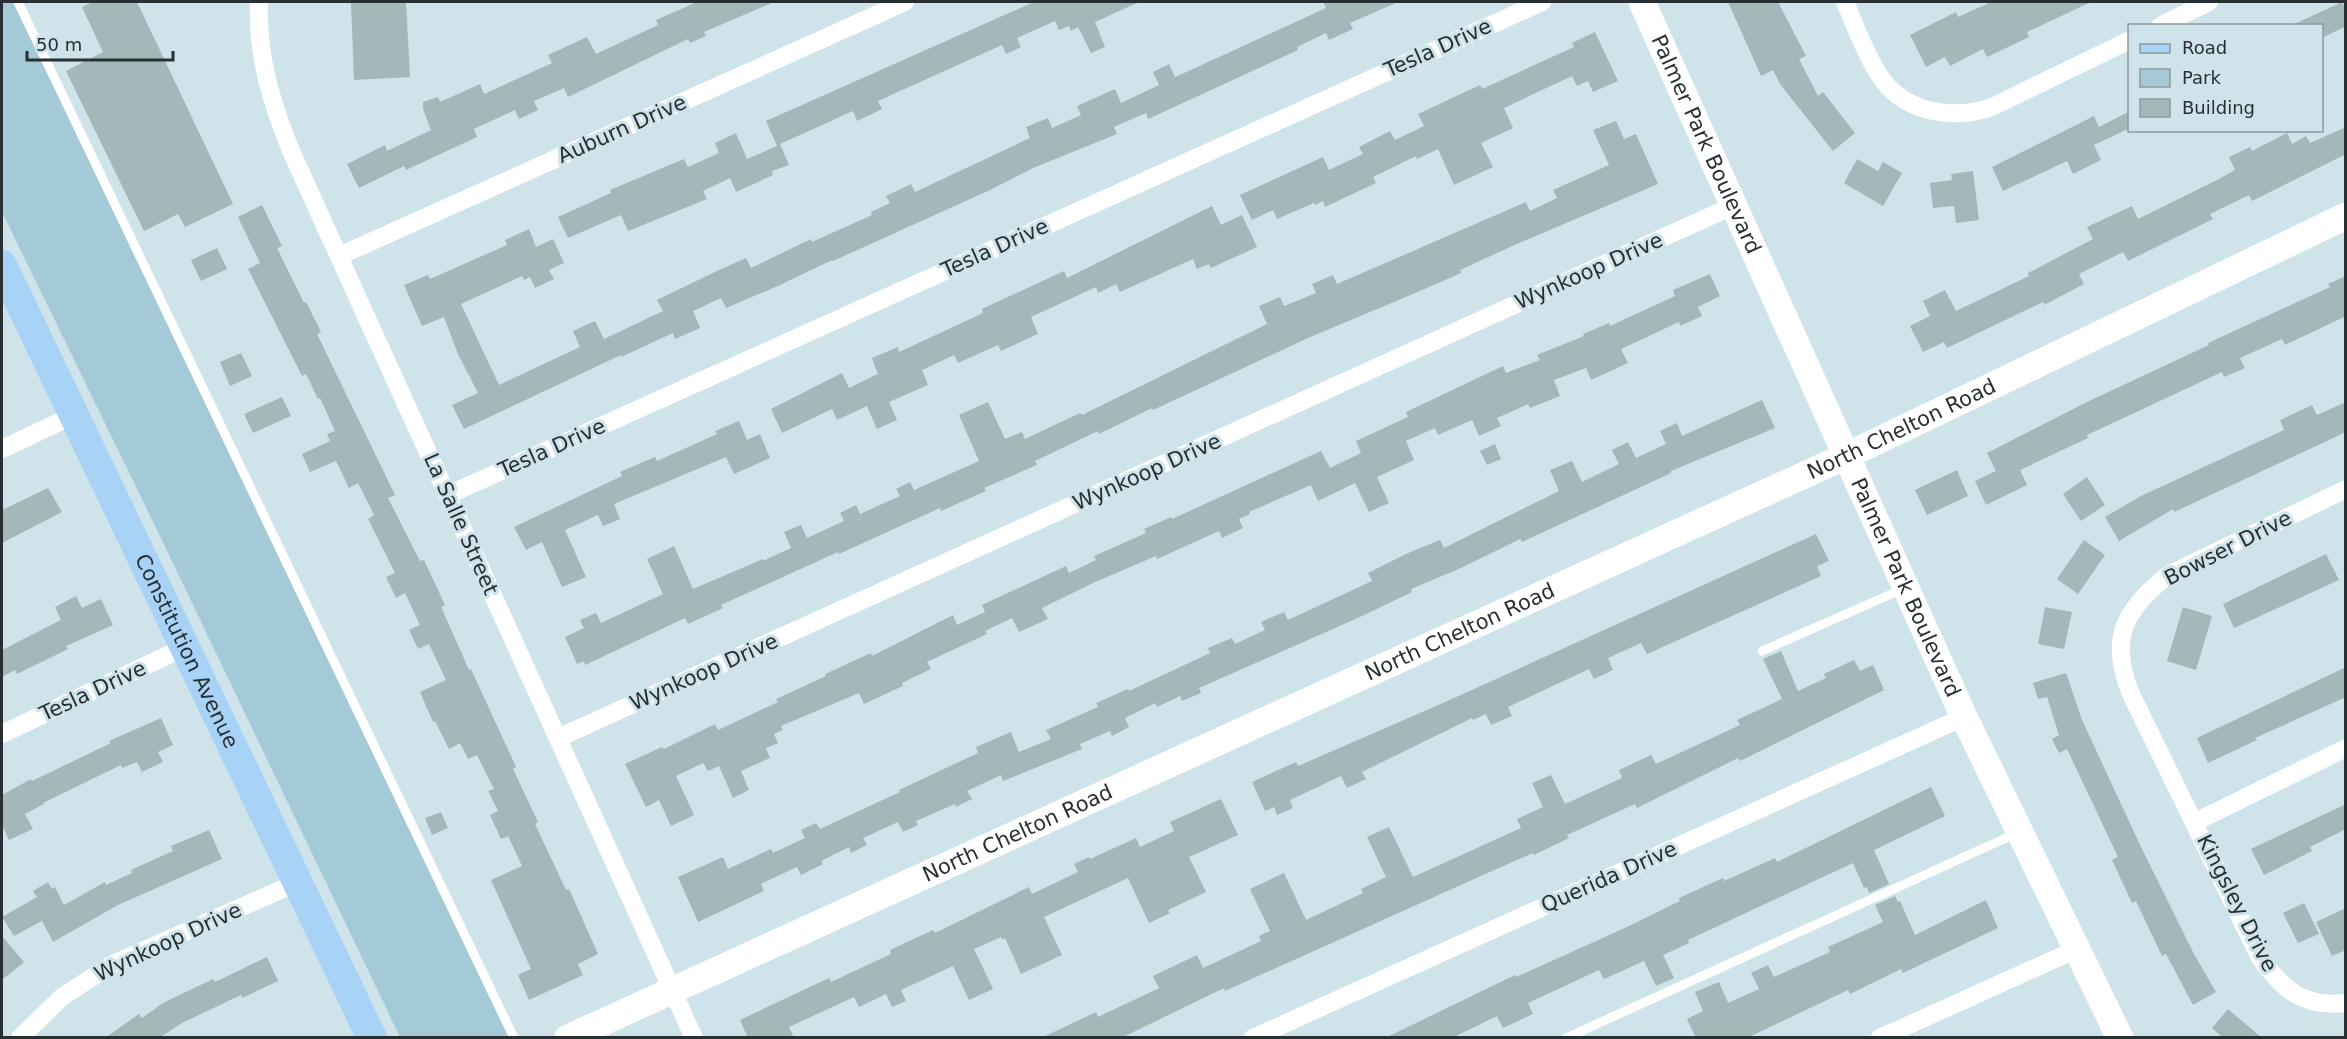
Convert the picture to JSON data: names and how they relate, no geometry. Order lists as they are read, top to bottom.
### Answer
{
  "streets": {
    "main road": ["Palmer Park Boulevard", "North Chelton Road", "Constitution Avenue"],
    "street": [
      "Tesla Drive",
      "Auburn Drive",
      "Wynkoop Drive",
      "La Salle Street",
      "Bowser Drive",
      "Querida Drive",
      "Kingsley Drive"
    ]
  },
  "crossings": [
    ["Tesla Drive", "La Salle Street"],
    ["Tesla Drive", "Constitution Avenue"],
    ["Auburn Drive", "La Salle Street"],
    ["Palmer Park Boulevard", "Wynkoop Drive"],
    ["Palmer Park Boulevard", "North Chelton Road"],
    ["Palmer Park Boulevard", "Querida Drive"],
    ["Wynkoop Drive", "La Salle Street"],
    ["Wynkoop Drive", "Constitution Avenue"],
    ["North Chelton Road", "La Salle Street"],
    ["Bowser Drive", "Kingsley Drive"]
  ],
  "legend": ["Road", "Park", "Building"],
  "scale_bar": "50 m"
}
